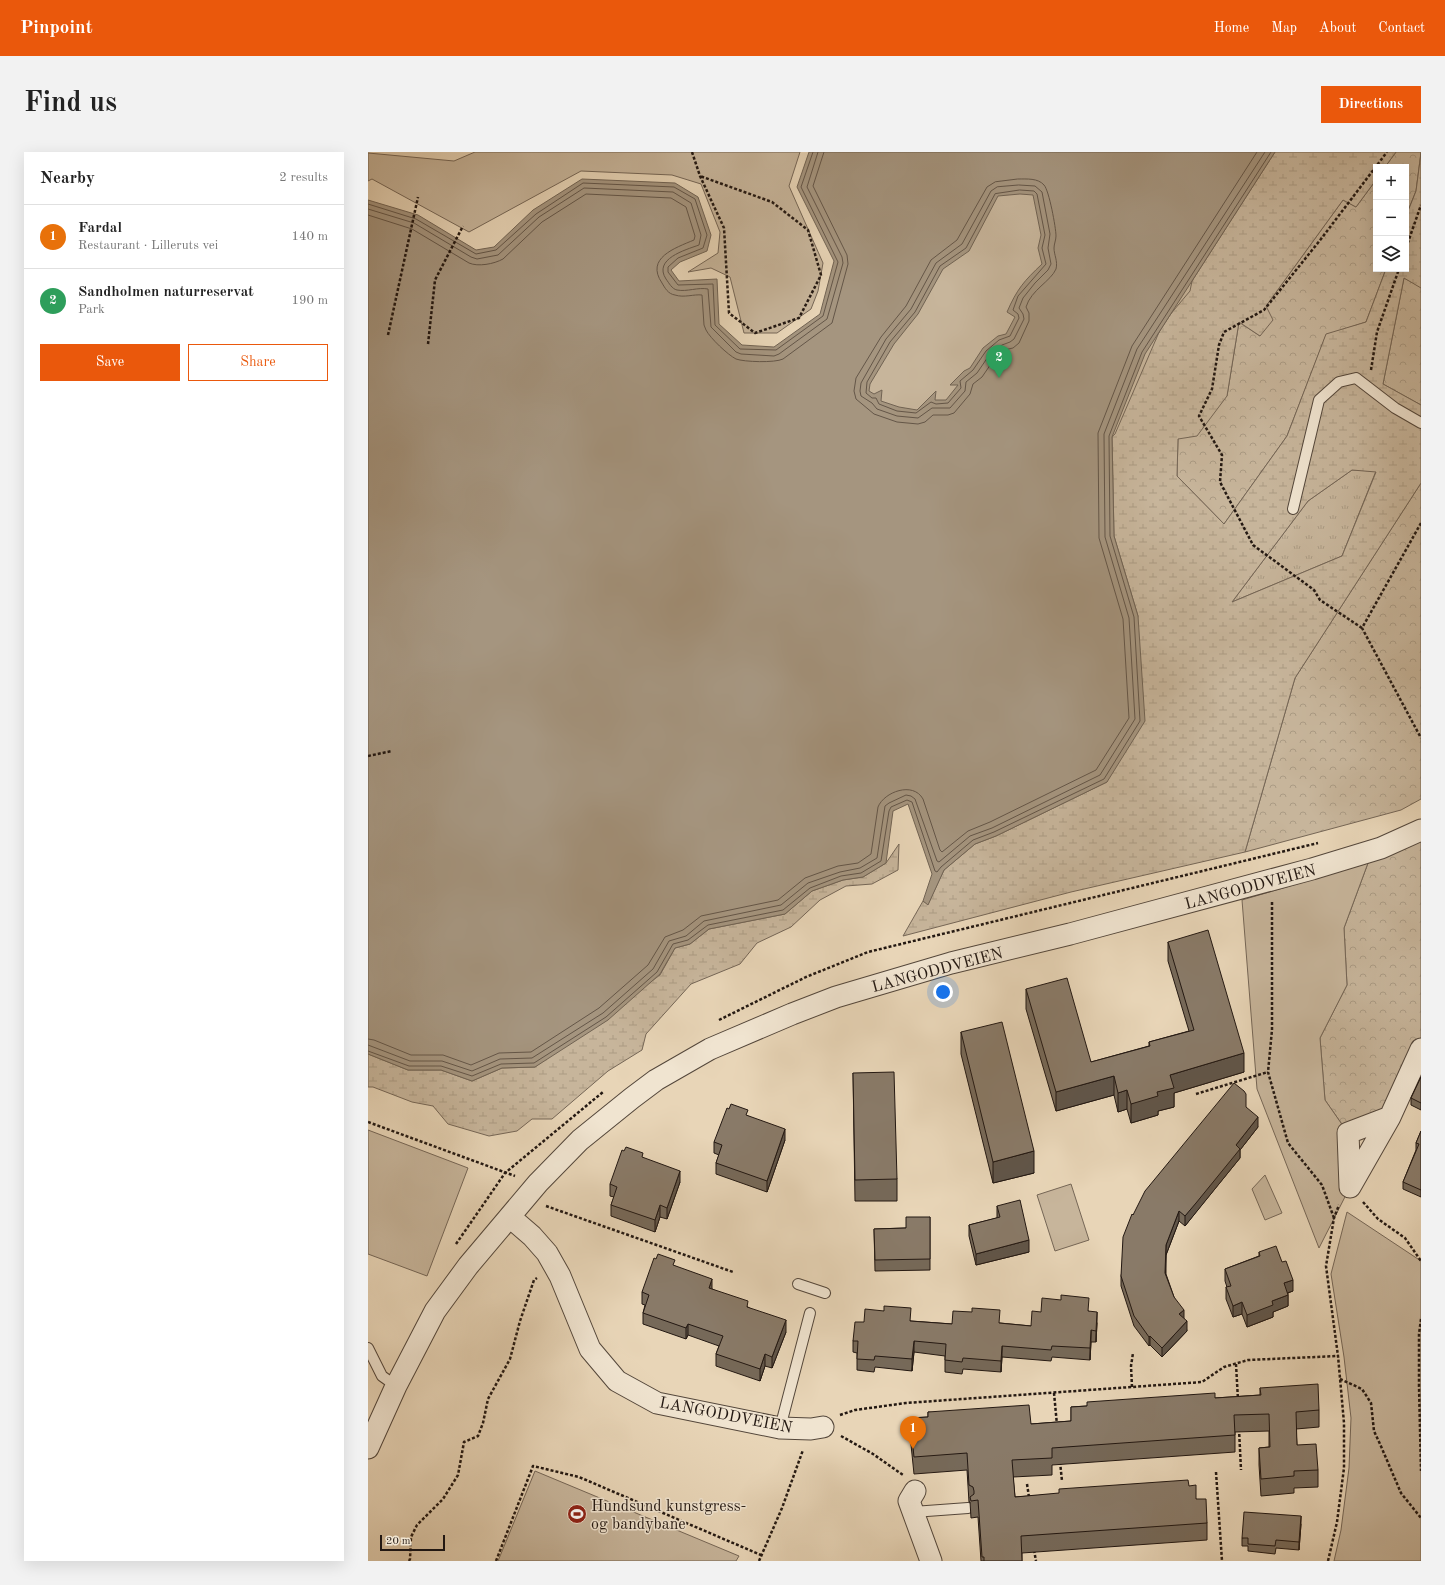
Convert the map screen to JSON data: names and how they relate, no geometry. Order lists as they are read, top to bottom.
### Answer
{
  "streets": {
    "street": ["LANGODDVEIEN"]
  },
  "places": {
    "sports": ["Hundsund kunstgress- og bandybane"]
  },
  "scale_bar": "20 m",
  "page": {
    "header": "Pinpoint",
    "nav": [
      "Home",
      "Map",
      "About",
      "Contact"
    ],
    "buttons": [
      "Directions",
      ["Save", "Share"]
    ],
    "title": "Find us",
    "heading": ["Nearby", "2 results"],
    "map_buttons": ["+", "−"],
    "list": [
      {
        "mark": "1",
        "name": "Fardal",
        "note": "Restaurant · Lilleruts vei",
        "value": "140 m"
      },
      {
        "mark": "2",
        "name": "Sandholmen naturreservat",
        "note": "Park",
        "value": "190 m"
      }
    ],
    "pins": ["2", "1"],
    "scale": "20 m"
  }
}
